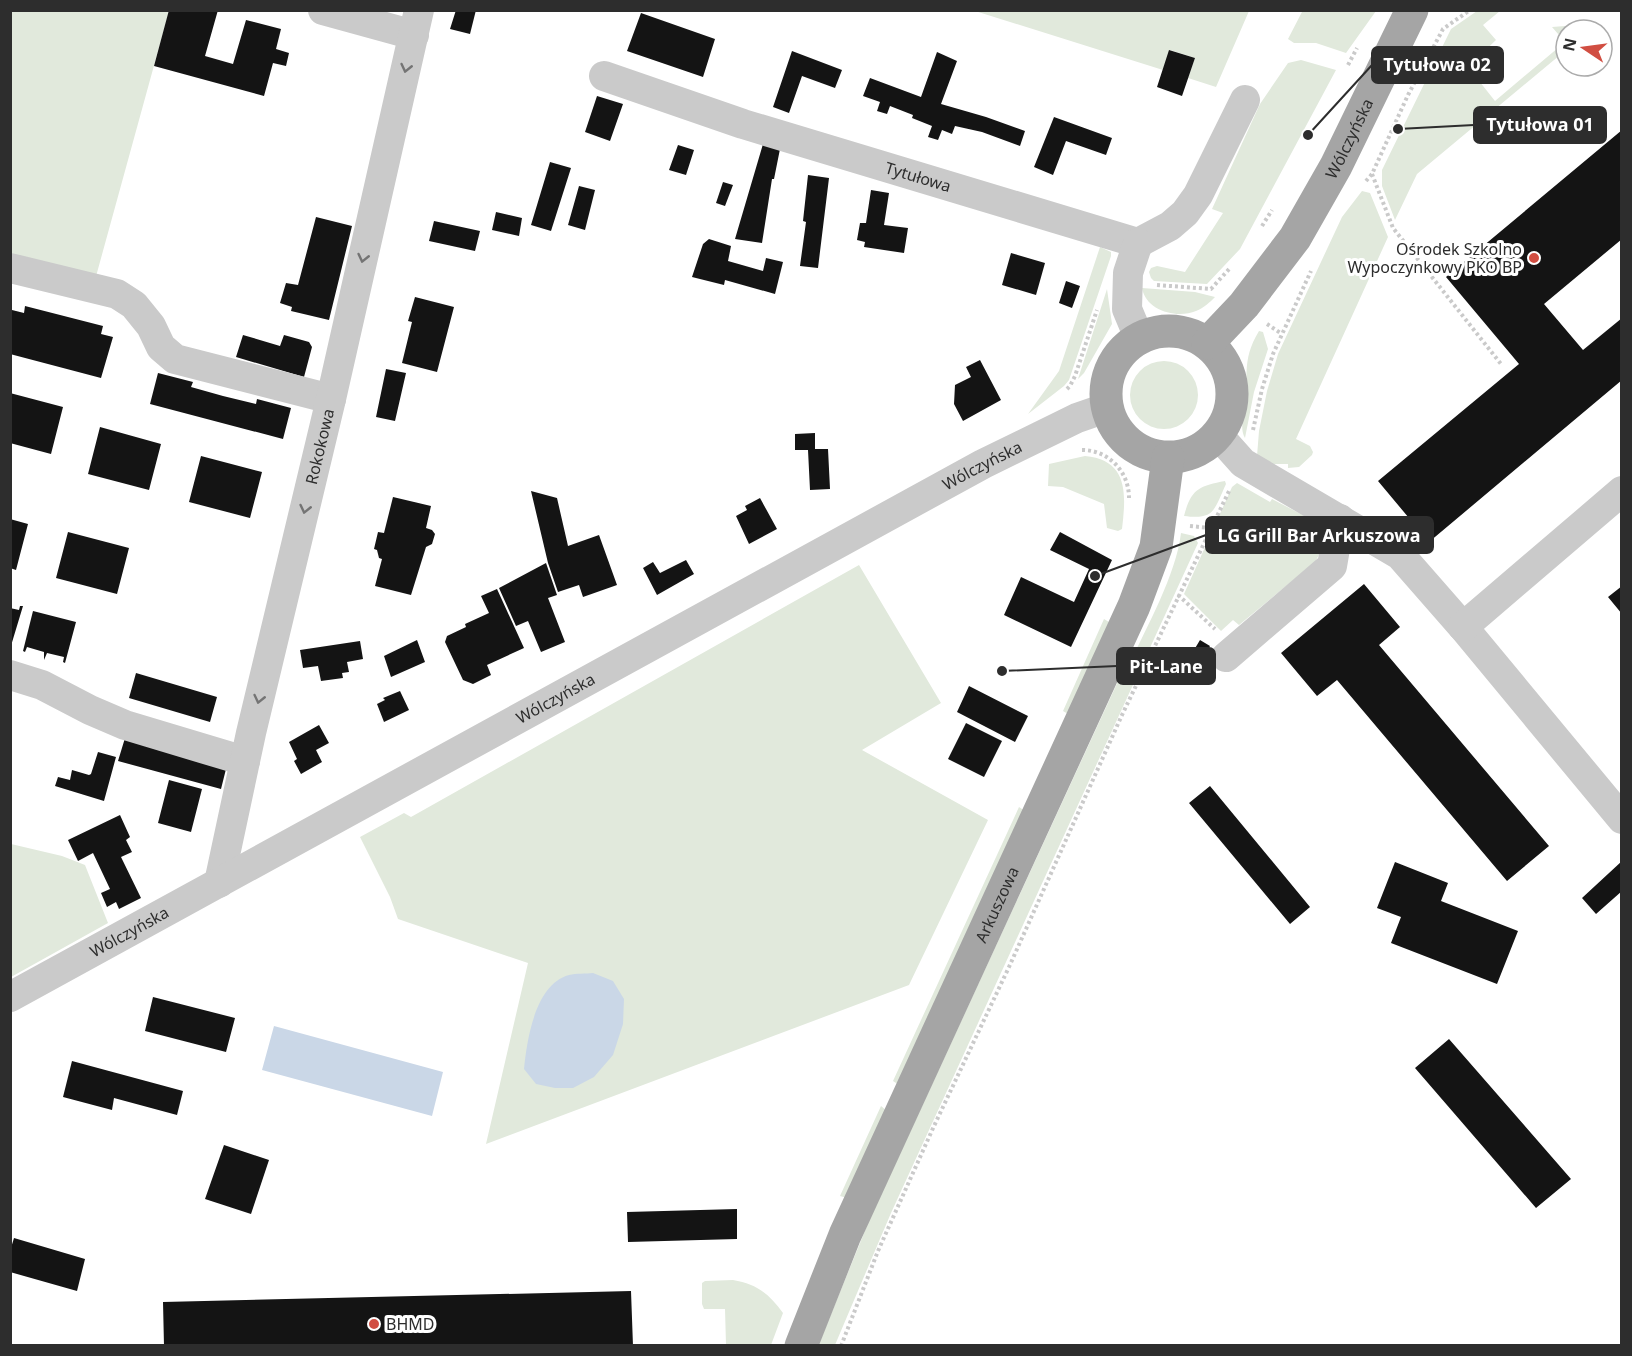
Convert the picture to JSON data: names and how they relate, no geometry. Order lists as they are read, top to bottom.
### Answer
{
  "streets": {
    "main road": ["Wólczyńska", "Arkuszowa"],
    "street": ["Tytułowa", "Rokokowa"]
  },
  "crossings": [
    ["Wólczyńska", "Rokokowa"],
    ["Wólczyńska", "Arkuszowa"]
  ],
  "one_way": ["Rokokowa"],
  "places": [
    "Tytułowa 01",
    "Tytułowa 02",
    "Ośrodek Szkolno Wypoczynkowy PKO BP",
    "LG Grill Bar Arkuszowa",
    "Pit-Lane",
    "BHMD"
  ],
  "north": "left"
}
